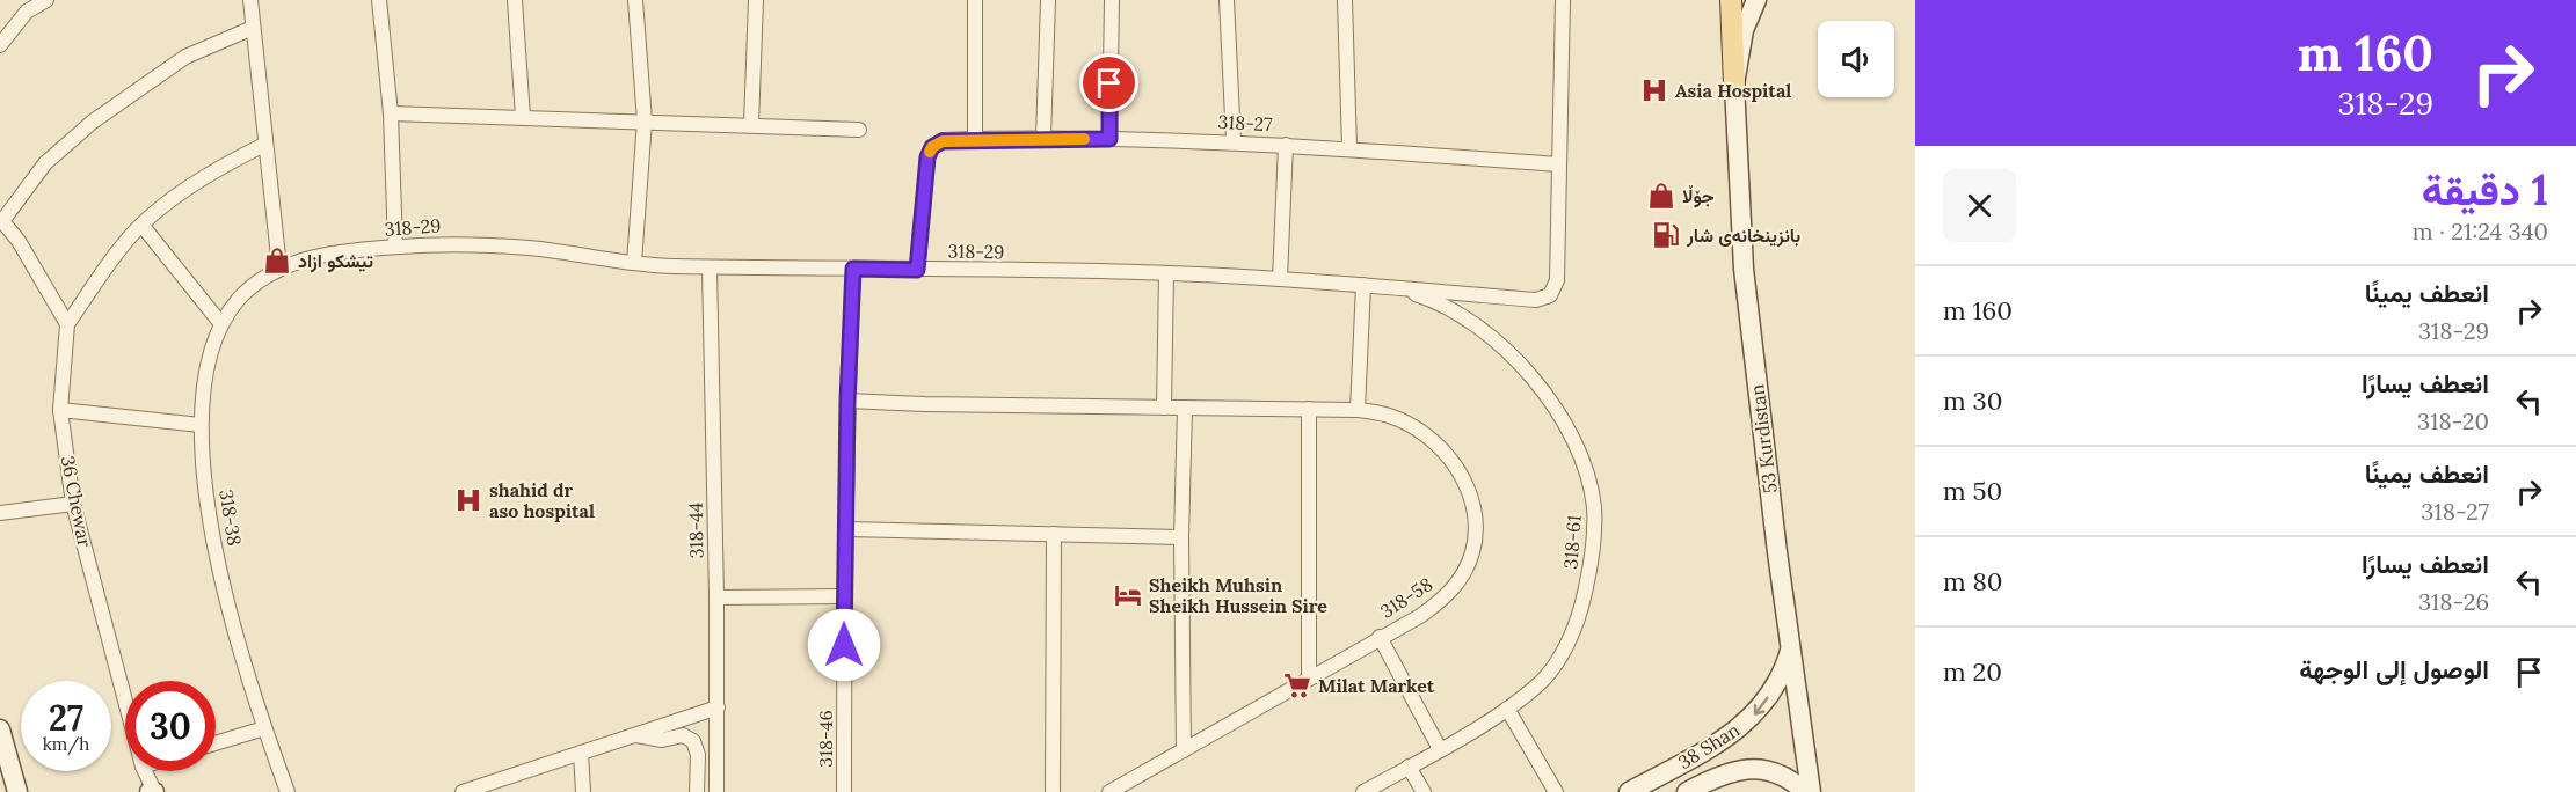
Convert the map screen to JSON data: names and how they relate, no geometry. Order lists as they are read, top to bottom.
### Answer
{
  "streets": {
    "main road": ["53 Kurdistan", "38 Shan"],
    "street": [
      "318-27",
      "318-29",
      "36 Chewar",
      "318-38",
      "318-44",
      "318-61",
      "318-58",
      "318-46"
    ]
  },
  "crossings": [
    ["318-27", "318-29"],
    ["318-29", "318-38"],
    ["318-29", "318-44"],
    ["318-29", "318-61"],
    ["318-29", "318-46"],
    ["53 Kurdistan", "38 Shan"],
    ["318-58", "318-46"]
  ],
  "one_way": ["38 Shan"],
  "places": {
    "hospital": ["Asia Hospital", "shahid dr aso hospital"],
    "shop": ["جۆڵا", "تيشكو ازاد"],
    "fuel station": ["بانزینخانەی شار"],
    "hotel": ["Sheikh Muhsin Sheikh Hussein Sire"],
    "supermarket": ["Milat Market"]
  },
  "page": {
    "turn": ["160 m", "318-29"],
    "heading": ["1 دقيقة", "340 m · 21:24"],
    "list": [
      {
        "name": "انعطف يمينًا",
        "note": "318-29",
        "value": "160 m"
      },
      {
        "name": "انعطف يسارًا",
        "note": "318-20",
        "value": "30 m"
      },
      {
        "name": "انعطف يمينًا",
        "note": "318-27",
        "value": "50 m"
      },
      {
        "name": "انعطف يسارًا",
        "note": "318-26",
        "value": "80 m"
      },
      {
        "name": "الوصول إلى الوجهة",
        "value": "20 m"
      }
    ],
    "speed": "27 km/h",
    "limit": "30"
  }
}
